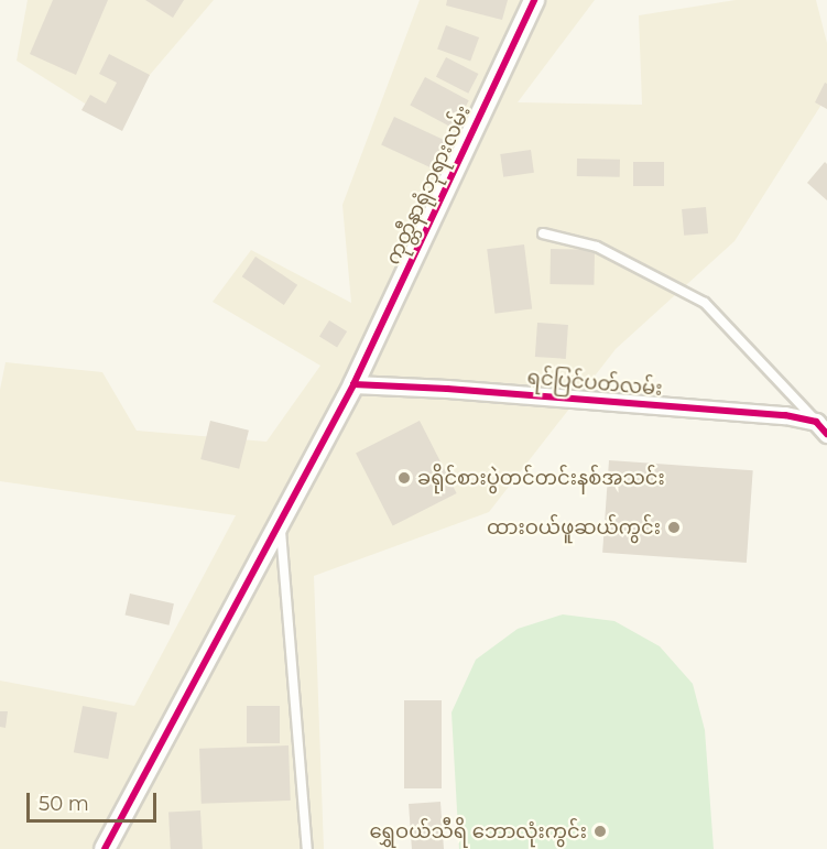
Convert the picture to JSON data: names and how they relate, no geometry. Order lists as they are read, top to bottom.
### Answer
{
  "streets": {
    "street": ["ကုတ္တီနာရုံဘုရားလမ်း", "ရင်ပြင်ပတ်လမ်း"]
  },
  "crossings": [
    ["ကုတ္တီနာရုံဘုရားလမ်း", "ရင်ပြင်ပတ်လမ်း"]
  ],
  "places": ["ခရိုင်စားပွဲတင်တင်းနစ်အသင်း", "ထားဝယ်ဖူဆယ်ကွင်း", "ရွှေဝယ်သီရိ ဘောလုံးကွင်း"],
  "scale_bar": "50 m"
}
